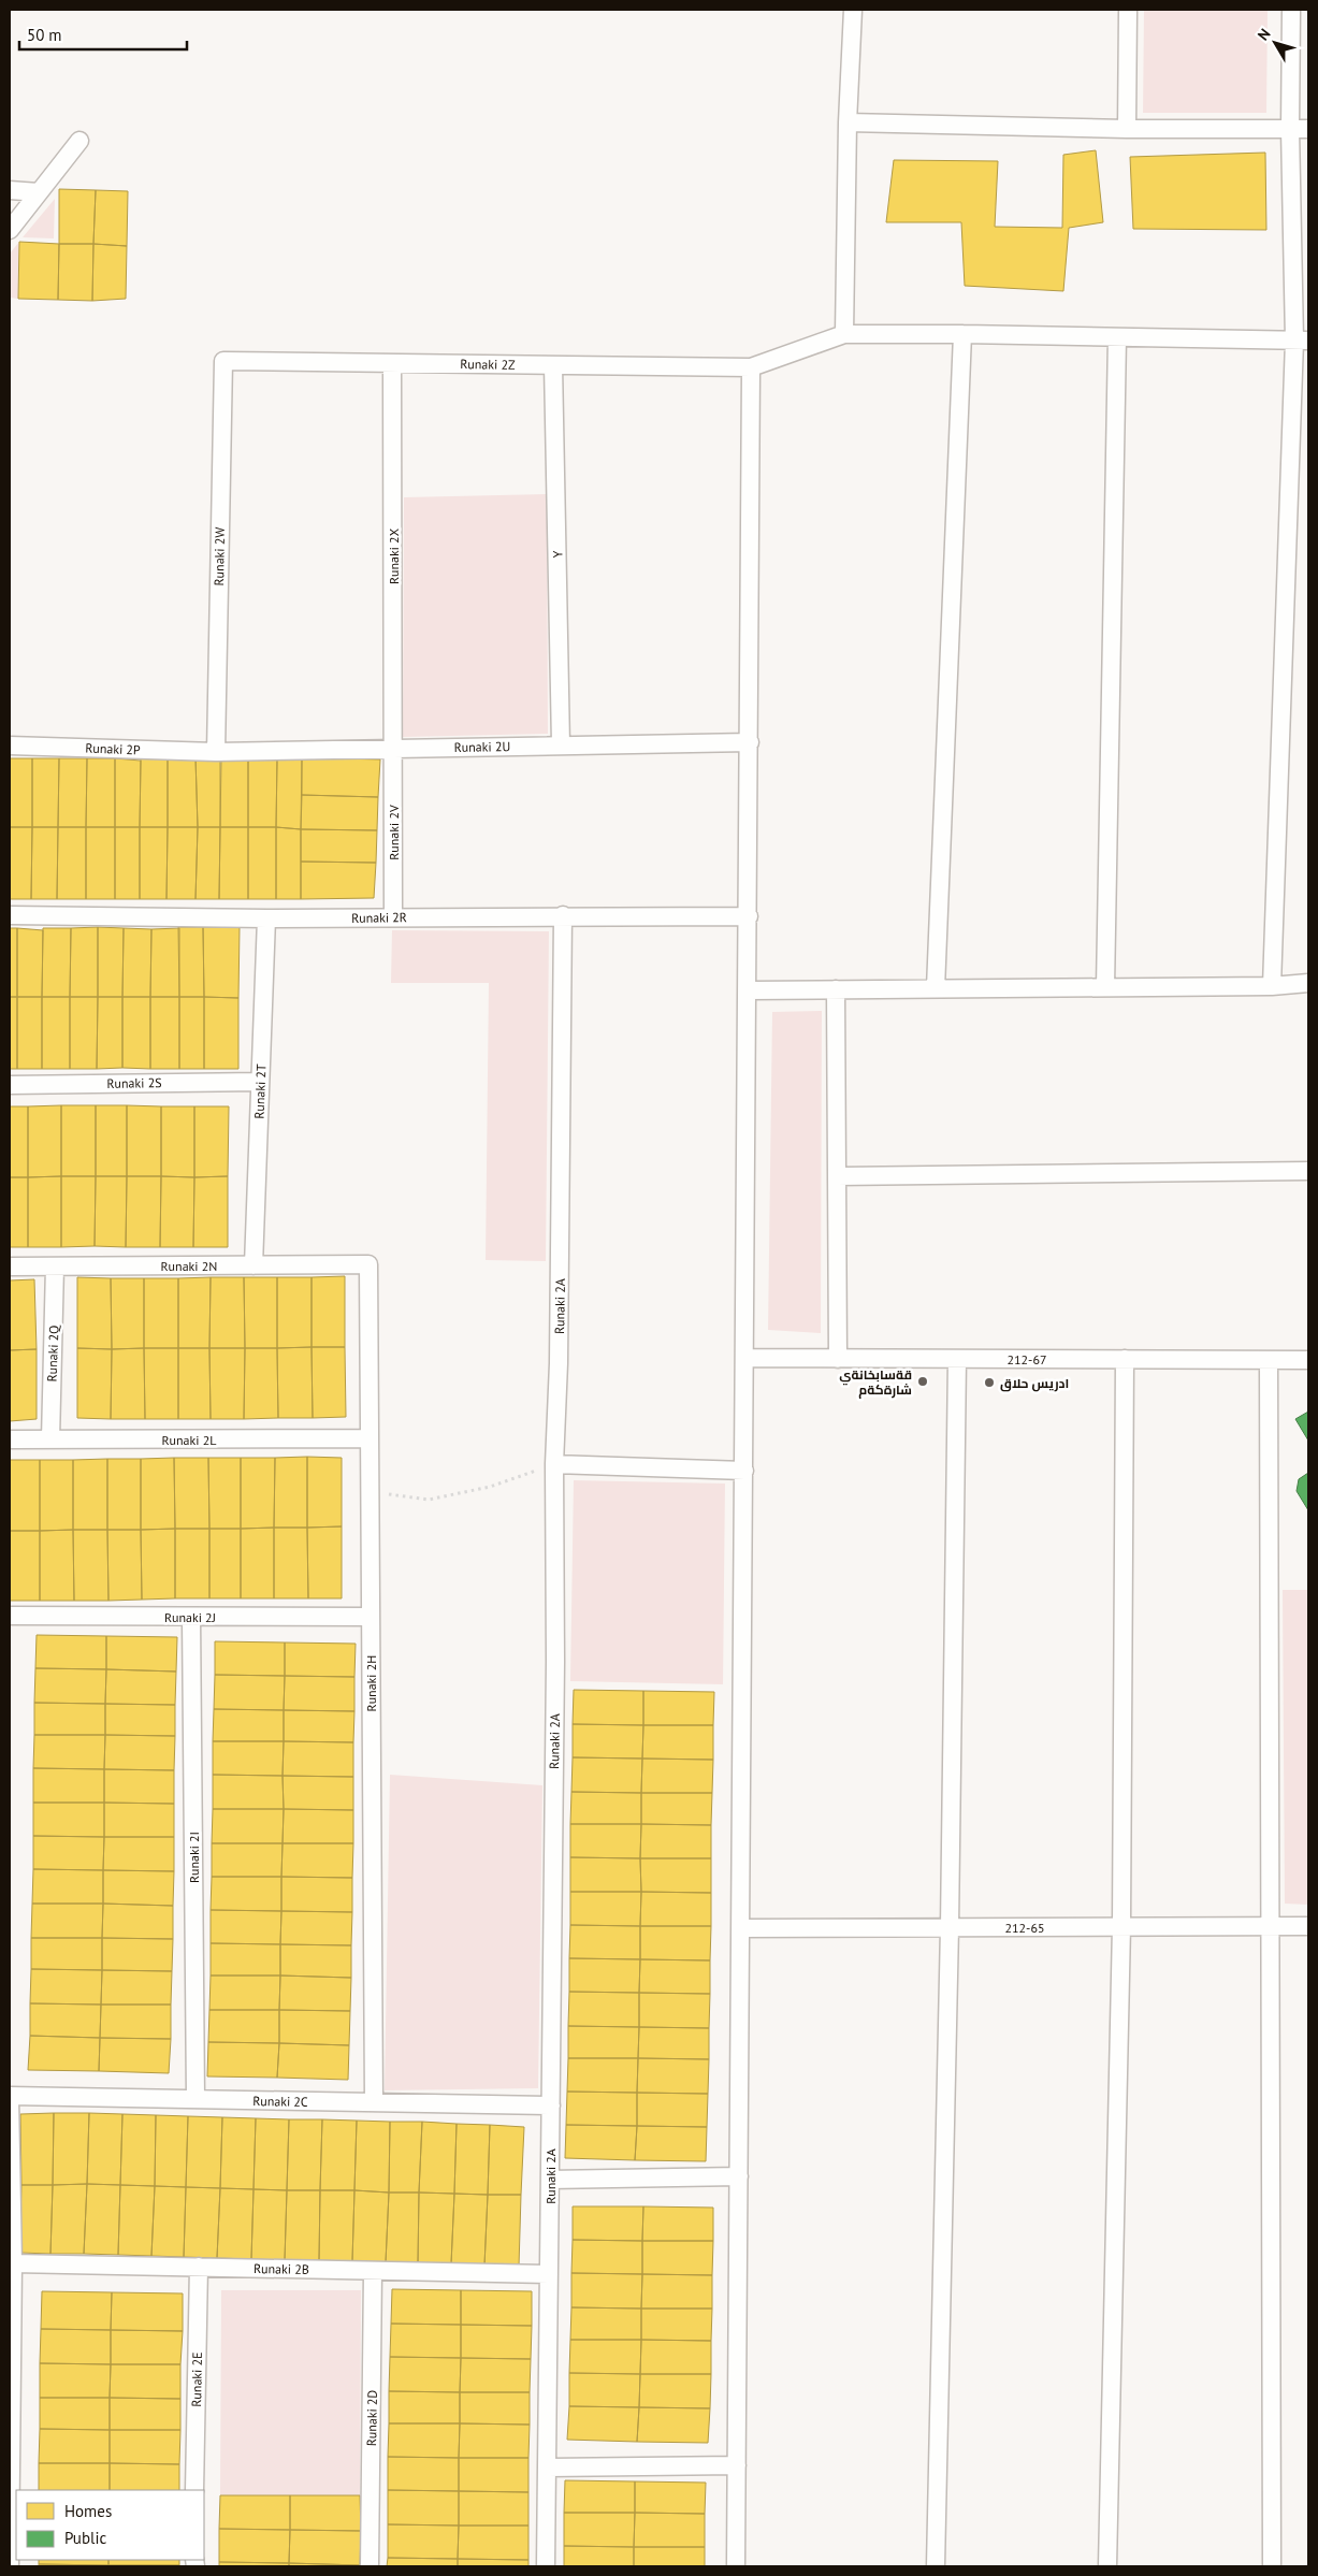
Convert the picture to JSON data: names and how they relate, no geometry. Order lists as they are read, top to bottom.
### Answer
{
  "streets": {
    "street": [
      "Runaki 2Z",
      "Y",
      "Runaki 2W",
      "Runaki 2X",
      "Runaki 2U",
      "Runaki 2P",
      "Runaki 2V",
      "Runaki 2R",
      "Runaki 2S",
      "Runaki 2T",
      "Runaki 2N",
      "Runaki 2A",
      "Runaki 2Q",
      "212-67",
      "Runaki 2L",
      "Runaki 2J",
      "Runaki 2H",
      "Runaki 2I",
      "212-65",
      "Runaki 2C",
      "Runaki 2B",
      "Runaki 2E",
      "Runaki 2D"
    ]
  },
  "crossings": [
    ["Runaki 2Z", "Y"],
    ["Runaki 2Z", "Runaki 2W"],
    ["Runaki 2Z", "Runaki 2X"],
    ["Y", "Runaki 2U"],
    ["Runaki 2W", "Runaki 2U"],
    ["Runaki 2W", "Runaki 2P"],
    ["Runaki 2X", "Runaki 2U"],
    ["Runaki 2X", "Runaki 2V"],
    ["Runaki 2U", "Runaki 2P"],
    ["Runaki 2U", "Runaki 2V"],
    ["Runaki 2V", "Runaki 2R"],
    ["Runaki 2R", "Runaki 2T"],
    ["Runaki 2R", "Runaki 2A"],
    ["Runaki 2S", "Runaki 2T"],
    ["Runaki 2T", "Runaki 2N"],
    ["Runaki 2N", "Runaki 2Q"],
    ["Runaki 2N", "Runaki 2H"],
    ["Runaki 2A", "Runaki 2C"],
    ["Runaki 2A", "Runaki 2B"],
    ["Runaki 2Q", "Runaki 2L"],
    ["Runaki 2L", "Runaki 2H"],
    ["Runaki 2J", "Runaki 2H"],
    ["Runaki 2J", "Runaki 2I"],
    ["Runaki 2H", "Runaki 2C"],
    ["Runaki 2I", "Runaki 2C"],
    ["Runaki 2B", "Runaki 2E"],
    ["Runaki 2B", "Runaki 2D"]
  ],
  "places": ["قةسابخانةي شارةكةم", "ادريس حلاق"],
  "legend": ["Homes", "Public"],
  "scale_bar": "50 m",
  "north": "top left"
}
